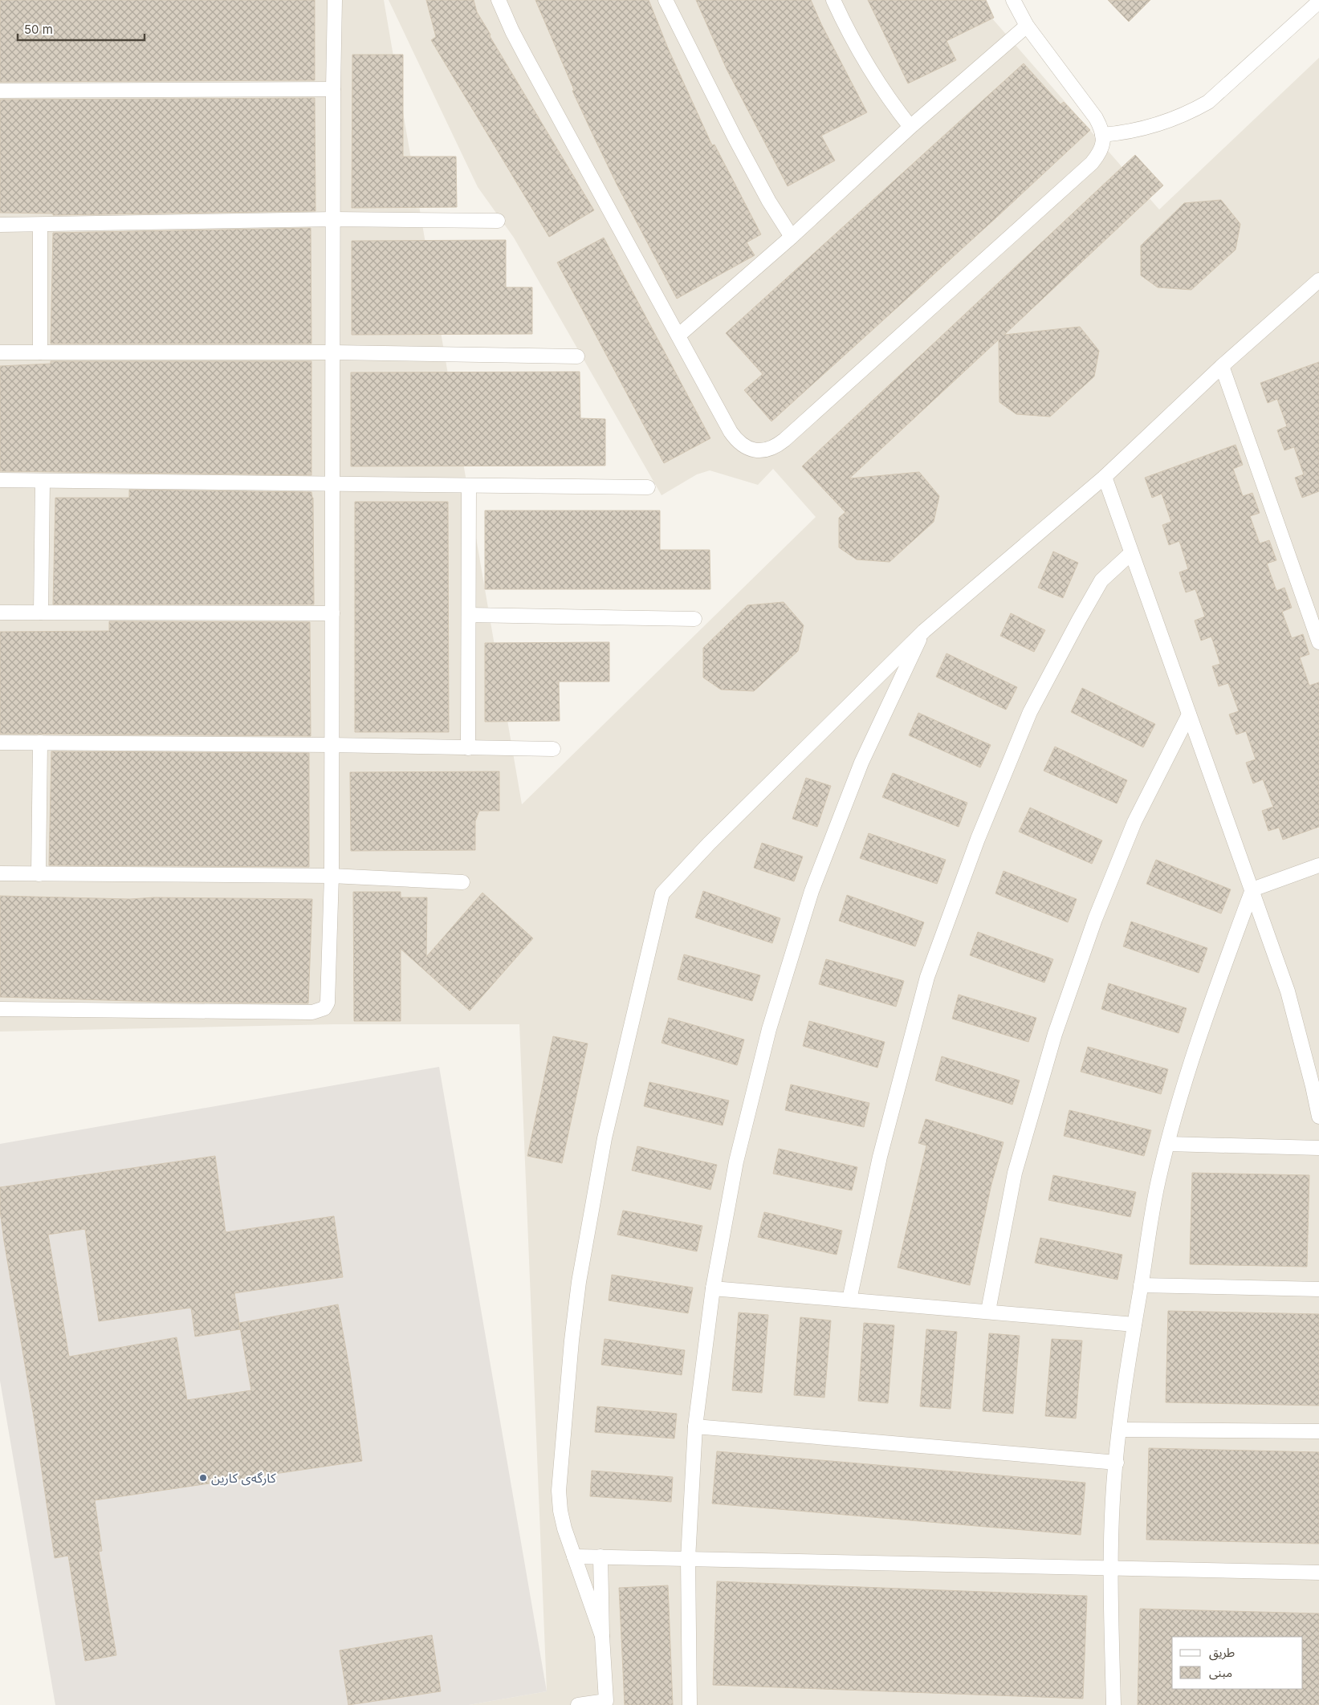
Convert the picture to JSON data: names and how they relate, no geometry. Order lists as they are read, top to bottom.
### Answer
{
  "places": ["کارگەی کارین"],
  "legend": ["طريق", "مبنى"],
  "scale_bar": "50 m"
}
